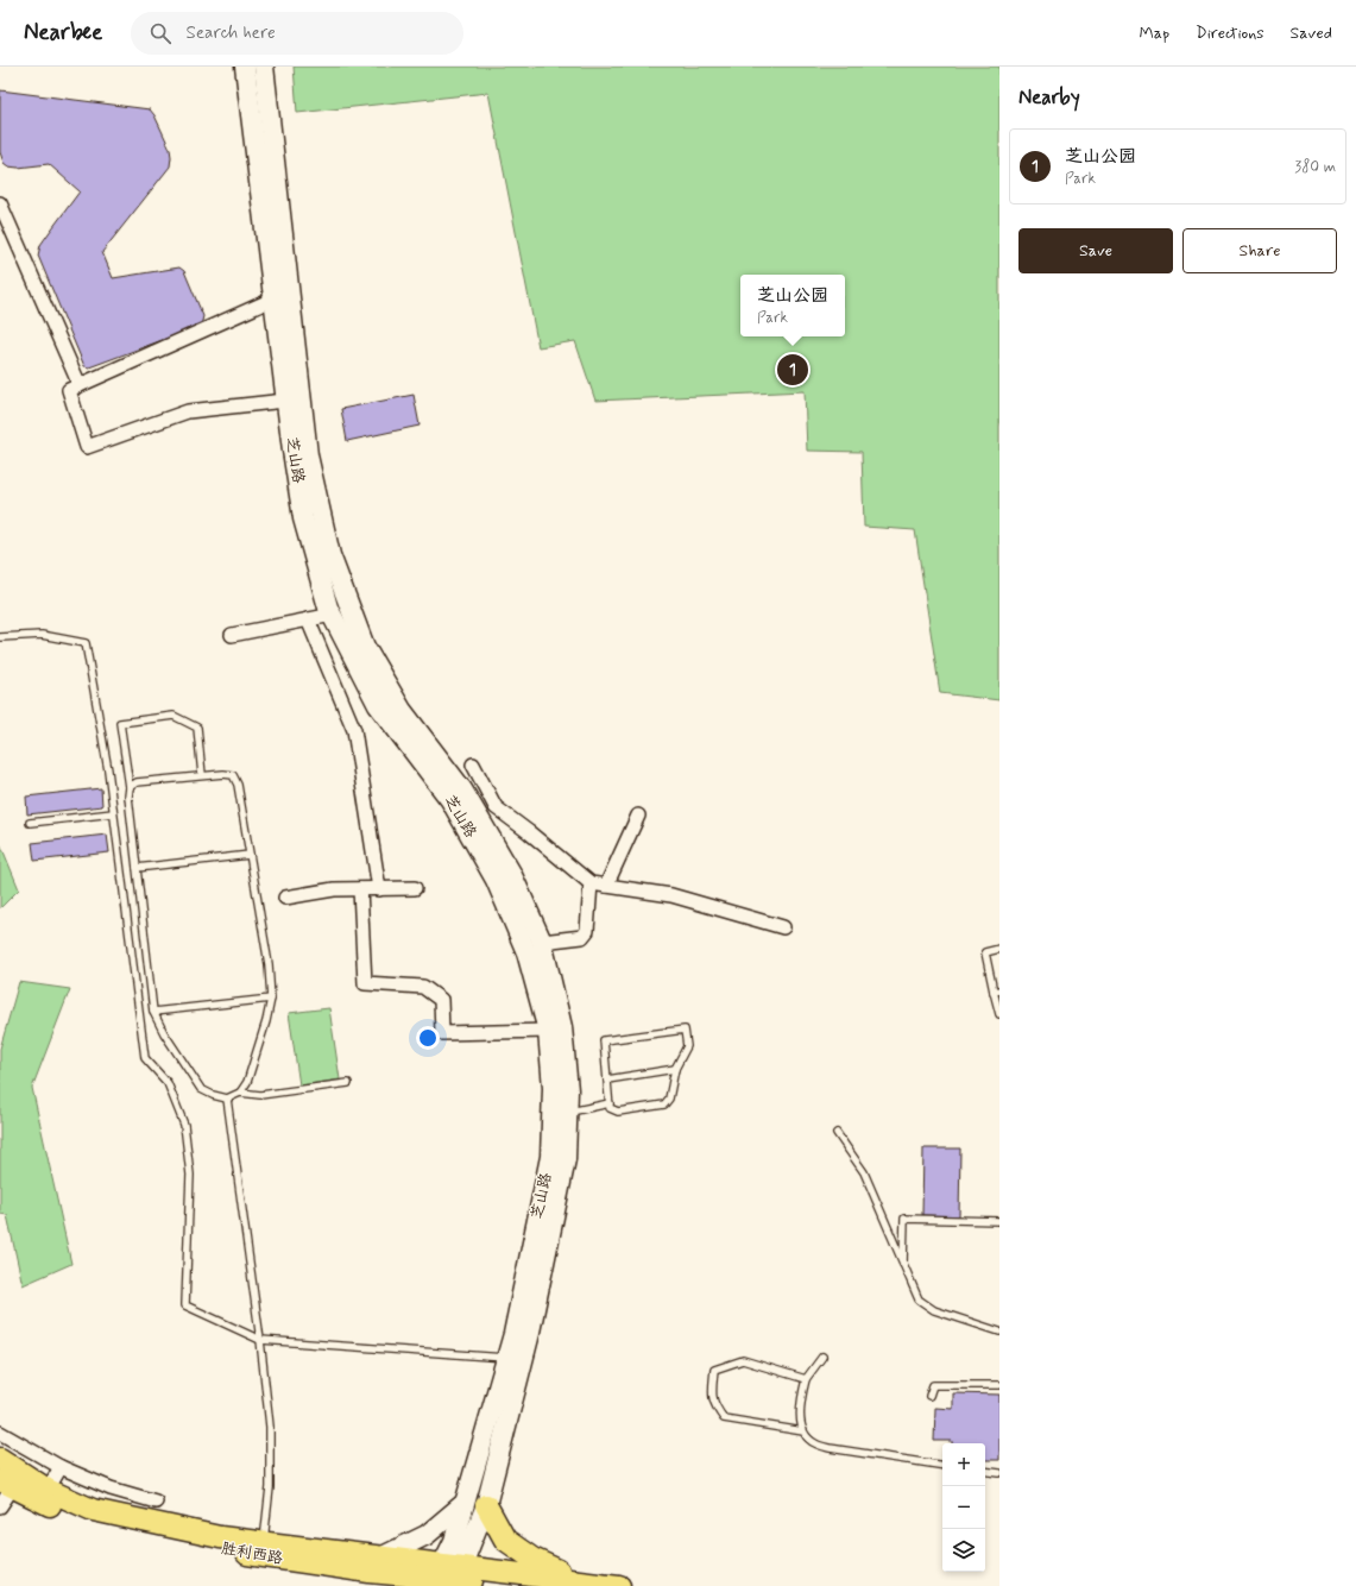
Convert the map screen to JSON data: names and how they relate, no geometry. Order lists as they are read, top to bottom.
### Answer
{
  "streets": {
    "main road": ["芝山路", "胜利西路"]
  },
  "crossings": [
    ["芝山路", "胜利西路"]
  ],
  "page": {
    "header": "Nearbee",
    "search": "Search here",
    "nav": ["Map", "Directions", "Saved"],
    "heading": "Nearby",
    "list": [
      {
        "mark": "1",
        "name": "芝山公园",
        "note": "Park",
        "value": "380 m"
      }
    ],
    "buttons": ["Save", "Share"],
    "popup": ["芝山公园", "Park"],
    "pins": "1",
    "map_buttons": ["+", "−"]
  }
}
